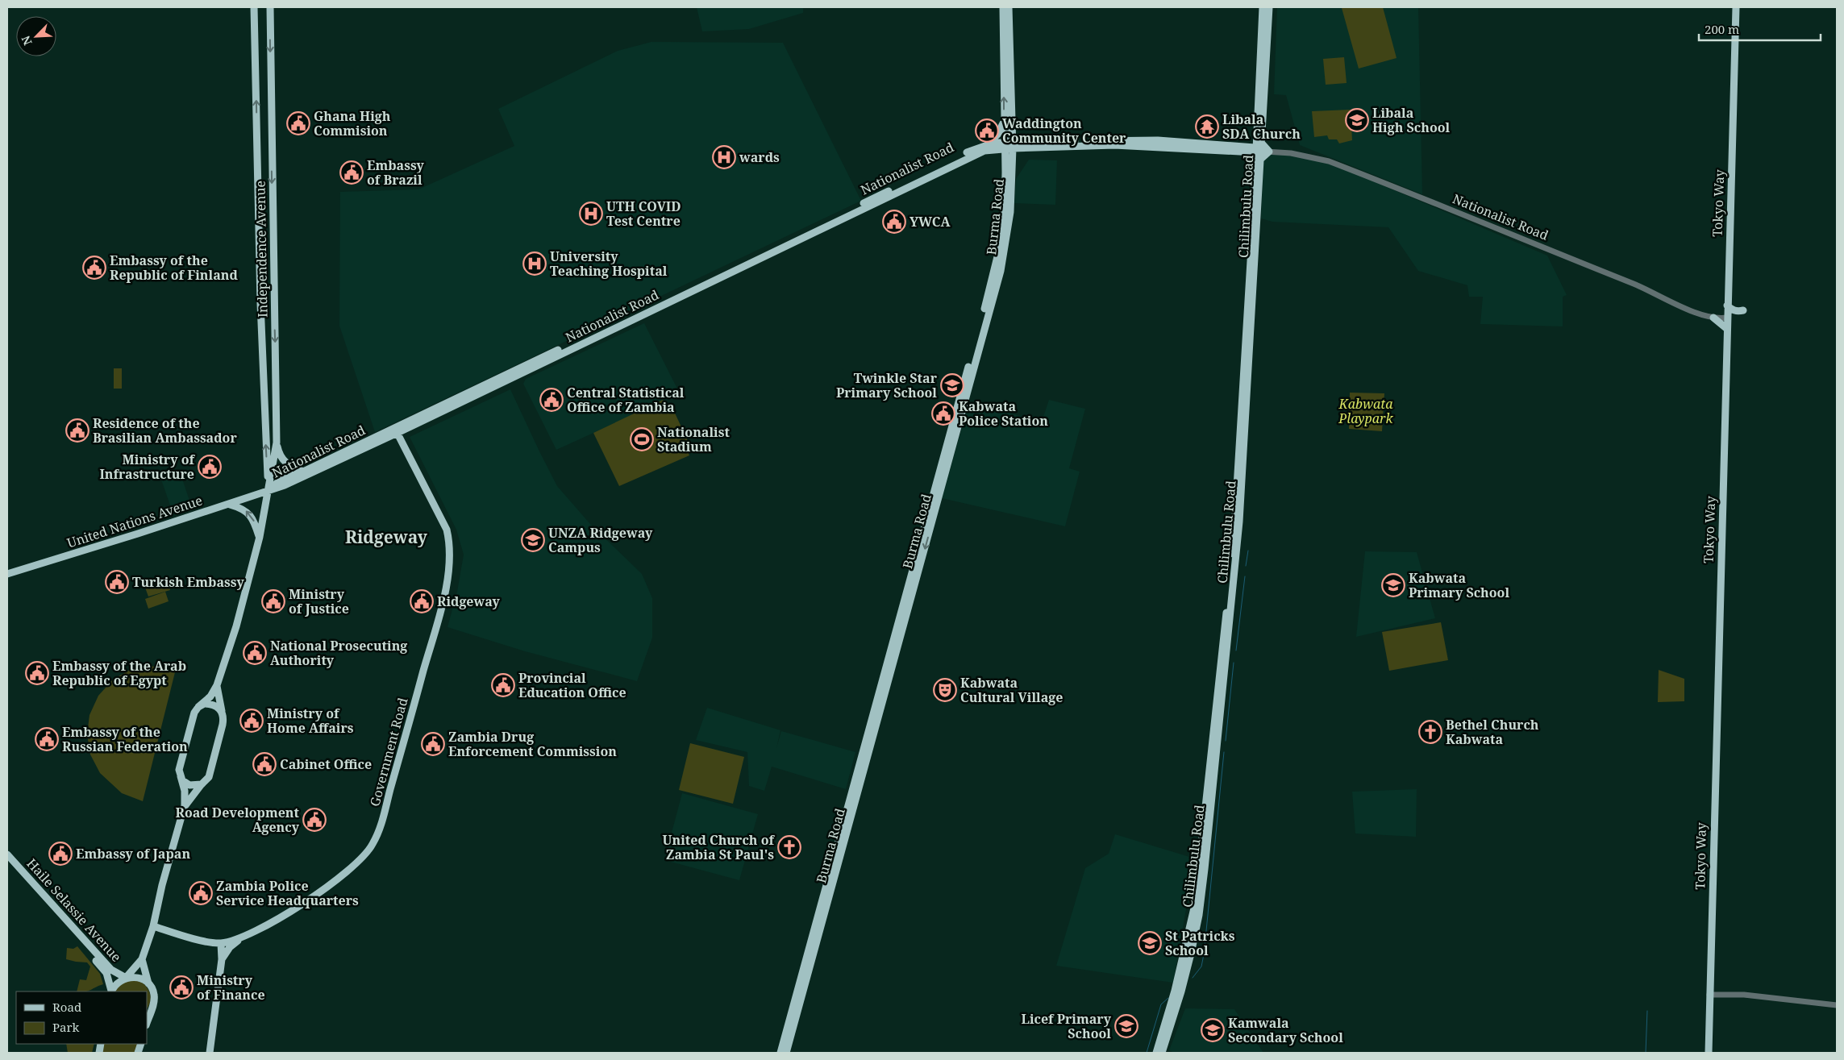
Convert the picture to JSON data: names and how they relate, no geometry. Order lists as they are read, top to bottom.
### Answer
{
  "streets": {
    "main road": [
      "Nationalist Road",
      "Tokyo Way",
      "Chilimbulu Road",
      "Burma Road",
      "Independence Avenue",
      "United Nations Avenue",
      "Government Road",
      "Haile Selassie Avenue"
    ]
  },
  "crossings": [
    ["Nationalist Road", "Chilimbulu Road"],
    ["Nationalist Road", "Burma Road"],
    ["Nationalist Road", "Independence Avenue"],
    ["Nationalist Road", "United Nations Avenue"],
    ["Nationalist Road", "Government Road"],
    ["Independence Avenue", "United Nations Avenue"],
    ["Independence Avenue", "Government Road"],
    ["Independence Avenue", "Haile Selassie Avenue"]
  ],
  "districts": ["Ridgeway"],
  "parks": ["Kabwata Playpark"],
  "places": {
    "school or university": [
      "Libala High School",
      "Twinkle Star Primary School",
      "UNZA Ridgeway Campus",
      "Kabwata Primary School",
      "St Patricks School",
      "Licef Primary School",
      "Kamwala Secondary School"
    ],
    "public building": [
      "Ghana High Commision",
      "Waddington Community Center",
      "Embassy of Brazil",
      "YWCA",
      "Embassy of the Republic of Finland",
      "Central Statistical Office of Zambia",
      "Kabwata Police Station",
      "Residence of the Brasilian Ambassador",
      "Ministry of Infrastructure",
      "Turkish Embassy",
      "Ministry of Justice",
      "Ridgeway",
      "National Prosecuting Authority",
      "Embassy of the Arab Republic of Egypt",
      "Provincial Education Office",
      "Ministry of Home Affairs",
      "Embassy of the Russian Federation",
      "Zambia Drug Enforcement Commission",
      "Cabinet Office",
      "Road Development Agency",
      "Embassy of Japan",
      "Zambia Police Service Headquarters",
      "Ministry of Finance"
    ],
    "temple": ["Libala SDA Church"],
    "hospital": ["wards", "UTH COVID Test Centre", "University Teaching Hospital"],
    "sports": ["Nationalist Stadium"],
    "theatre": ["Kabwata Cultural Village"],
    "church": ["Bethel Church Kabwata", "United Church of Zambia St Paul's"]
  },
  "legend": ["Road", "Park"],
  "scale_bar": "200 m",
  "north": "bottom left"
}
